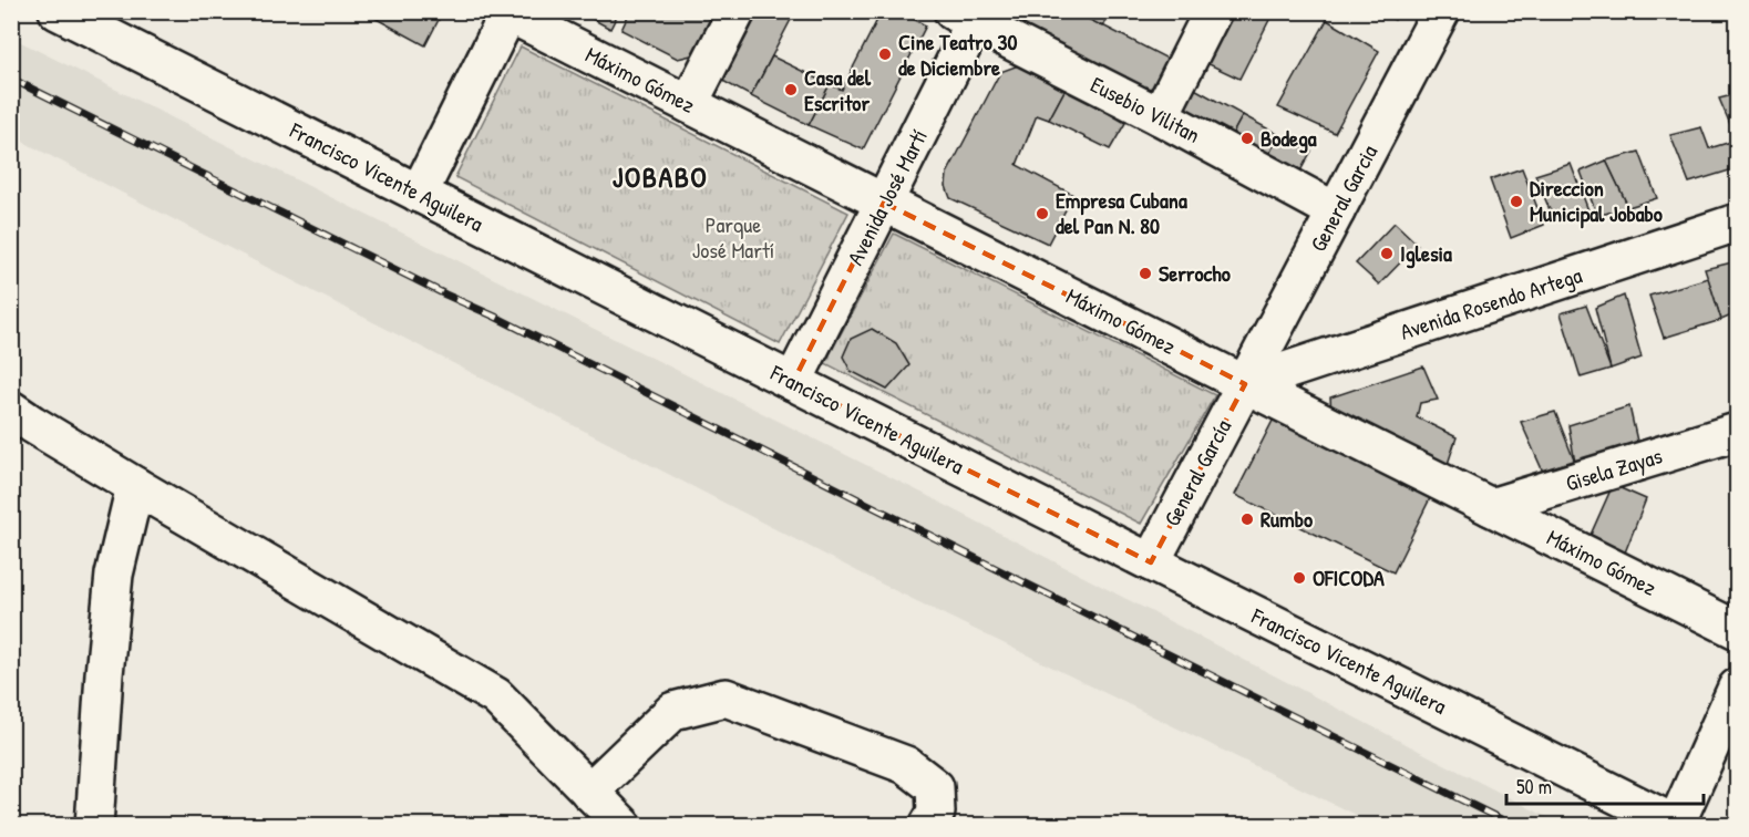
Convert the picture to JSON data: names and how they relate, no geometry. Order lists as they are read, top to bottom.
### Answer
{
  "streets": {
    "main road": [
      "Máximo Gómez",
      "Eusebio Vilitan",
      "Francisco Vicente Aguilera",
      "Avenida José Martí",
      "General Garcia",
      "Avenida Rosendo Artega",
      "Gisela Zayas",
      "General García"
    ]
  },
  "crossings": [
    ["Máximo Gómez", "Avenida José Martí"],
    ["Máximo Gómez", "General Garcia"],
    ["Máximo Gómez", "Avenida Rosendo Artega"],
    ["Máximo Gómez", "Gisela Zayas"],
    ["Máximo Gómez", "General García"],
    ["Eusebio Vilitan", "Avenida José Martí"],
    ["Eusebio Vilitan", "General Garcia"],
    ["Francisco Vicente Aguilera", "Avenida José Martí"],
    ["Francisco Vicente Aguilera", "General García"],
    ["General Garcia", "Avenida Rosendo Artega"],
    ["General Garcia", "General García"],
    ["Avenida Rosendo Artega", "General García"]
  ],
  "districts": ["JOBABO"],
  "parks": ["Parque José Martí"],
  "places": [
    "Cine Teatro 30 de Diciembre",
    "Casa del Escritor",
    "Bodega",
    "Direccion Municipal Jobabo",
    "Empresa Cubana del Pan N. 80",
    "Iglesia",
    "Serrocho",
    "Rumbo",
    "OFICODA"
  ],
  "scale_bar": "50 m"
}
